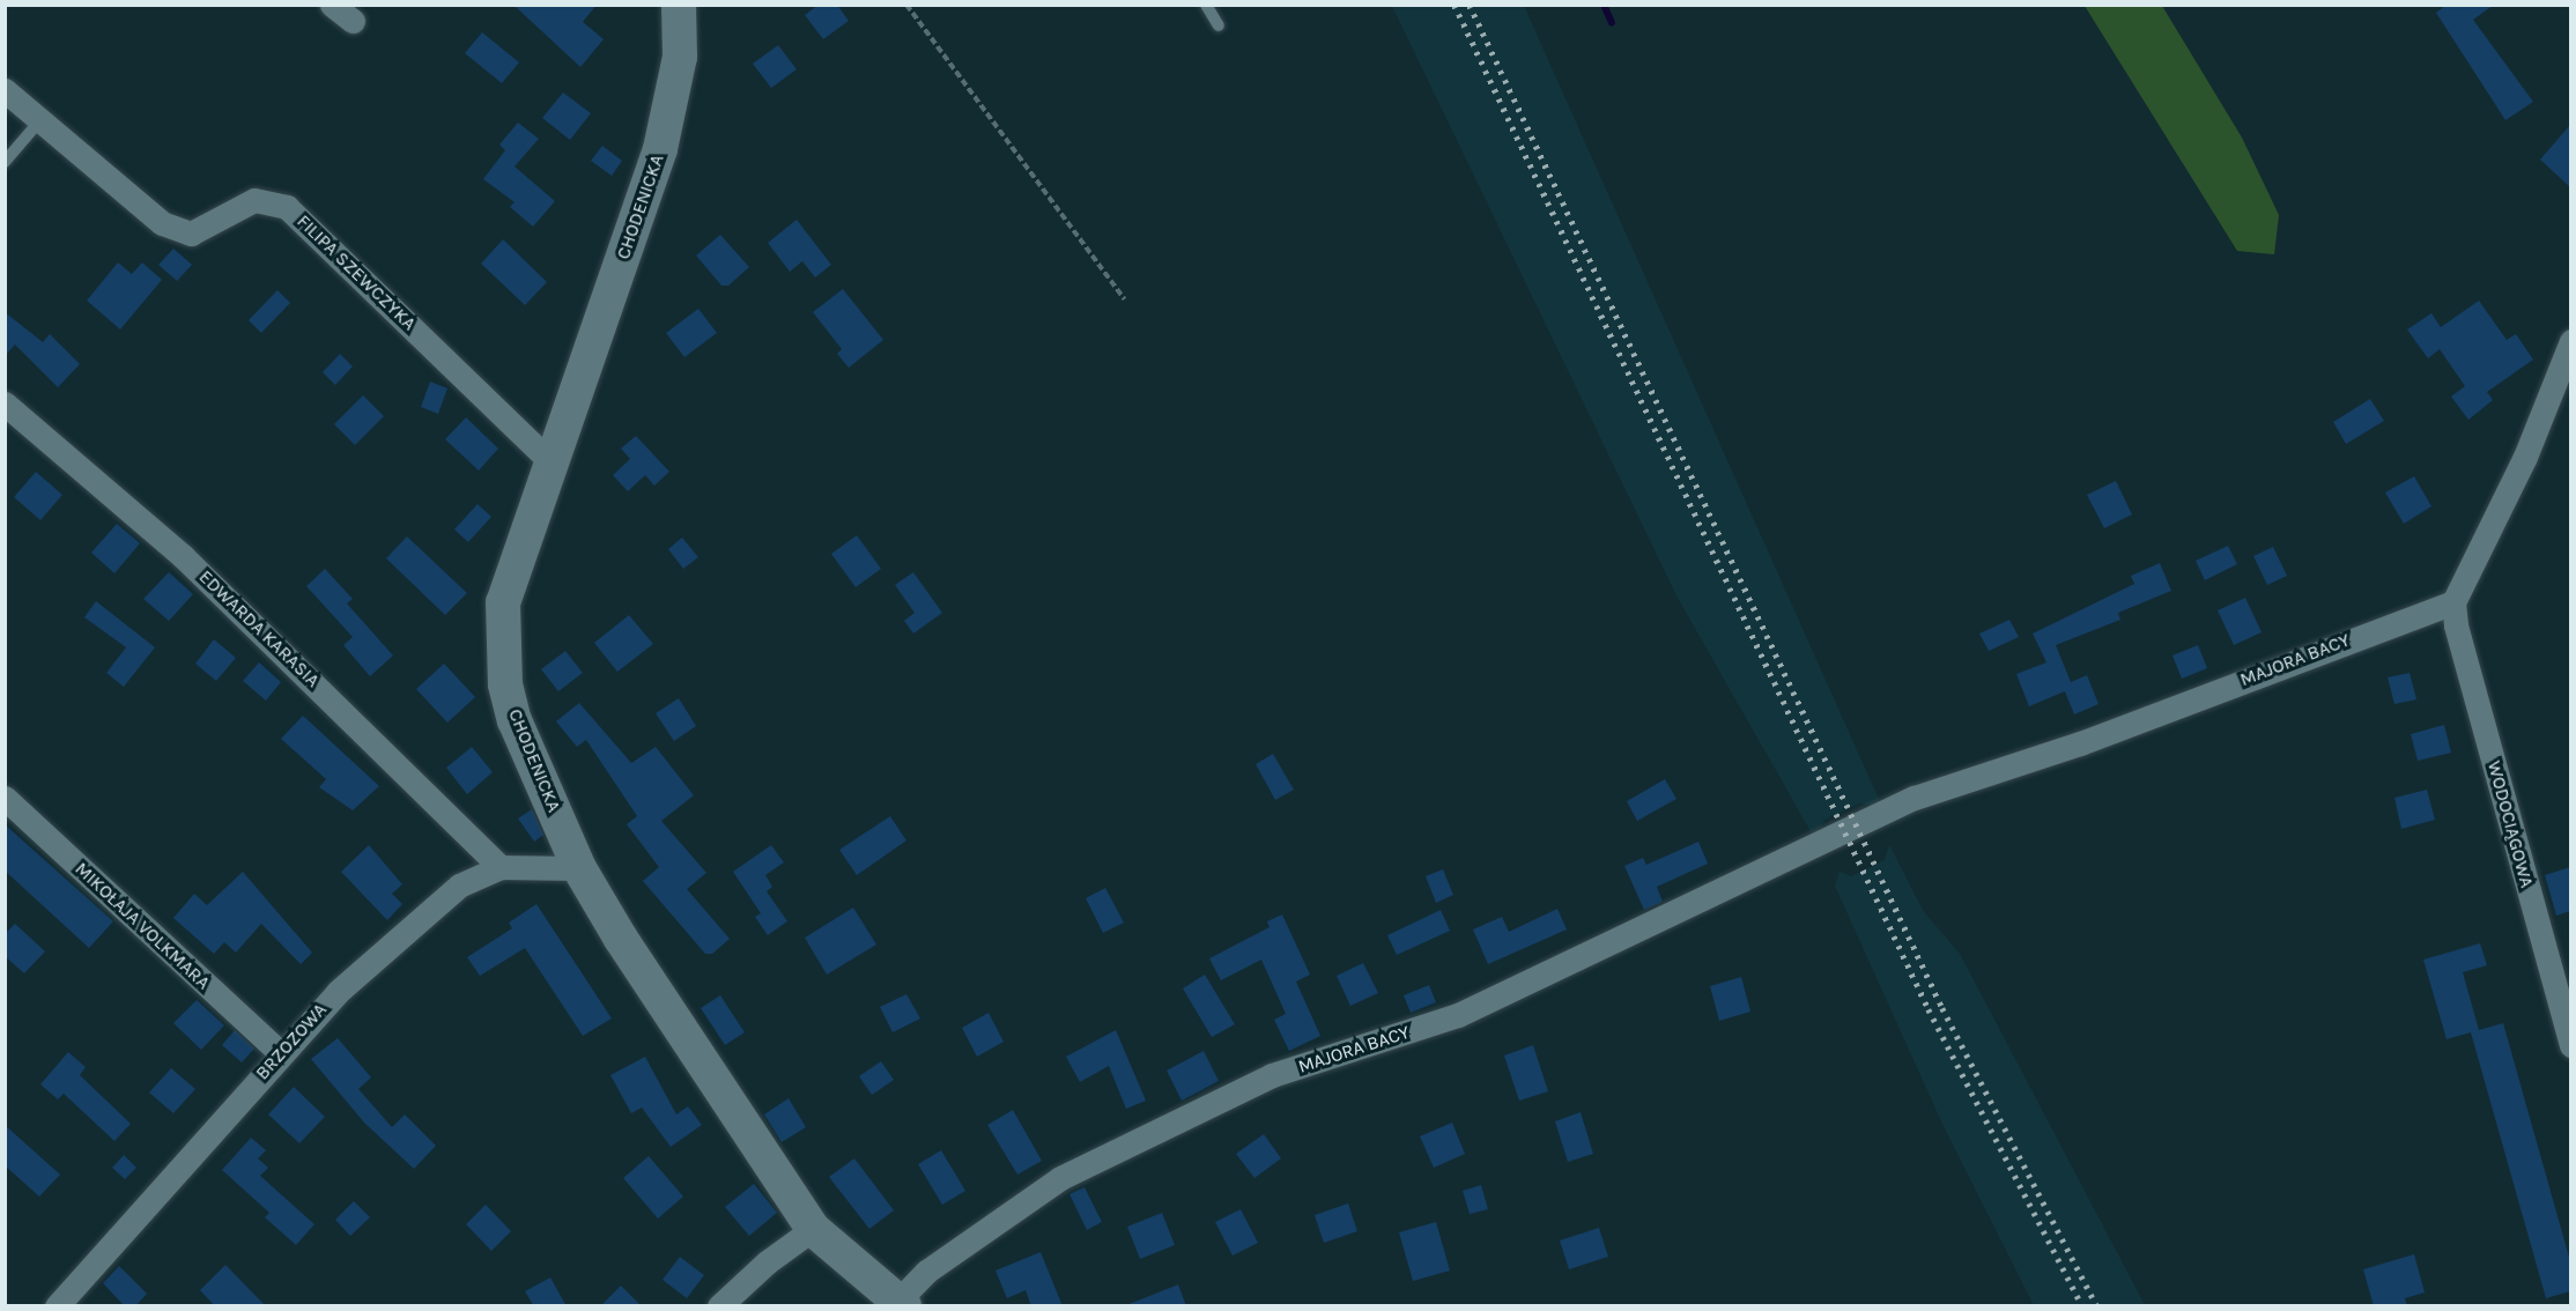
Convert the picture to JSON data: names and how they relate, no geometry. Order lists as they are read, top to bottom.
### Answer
{
  "streets": {
    "street": [
      "CHODENICKA",
      "FILIPA SZEWCZYKA",
      "EDWARDA KARASIA",
      "MAJORA BACY",
      "WODOCIĄGOWA",
      "MIKOŁAJA VOLKMARA",
      "BRZOZOWA"
    ]
  },
  "crossings": [
    ["CHODENICKA", "FILIPA SZEWCZYKA"],
    ["CHODENICKA", "MAJORA BACY"],
    ["CHODENICKA", "BRZOZOWA"],
    ["EDWARDA KARASIA", "BRZOZOWA"],
    ["MAJORA BACY", "WODOCIĄGOWA"],
    ["MIKOŁAJA VOLKMARA", "BRZOZOWA"]
  ]
}
